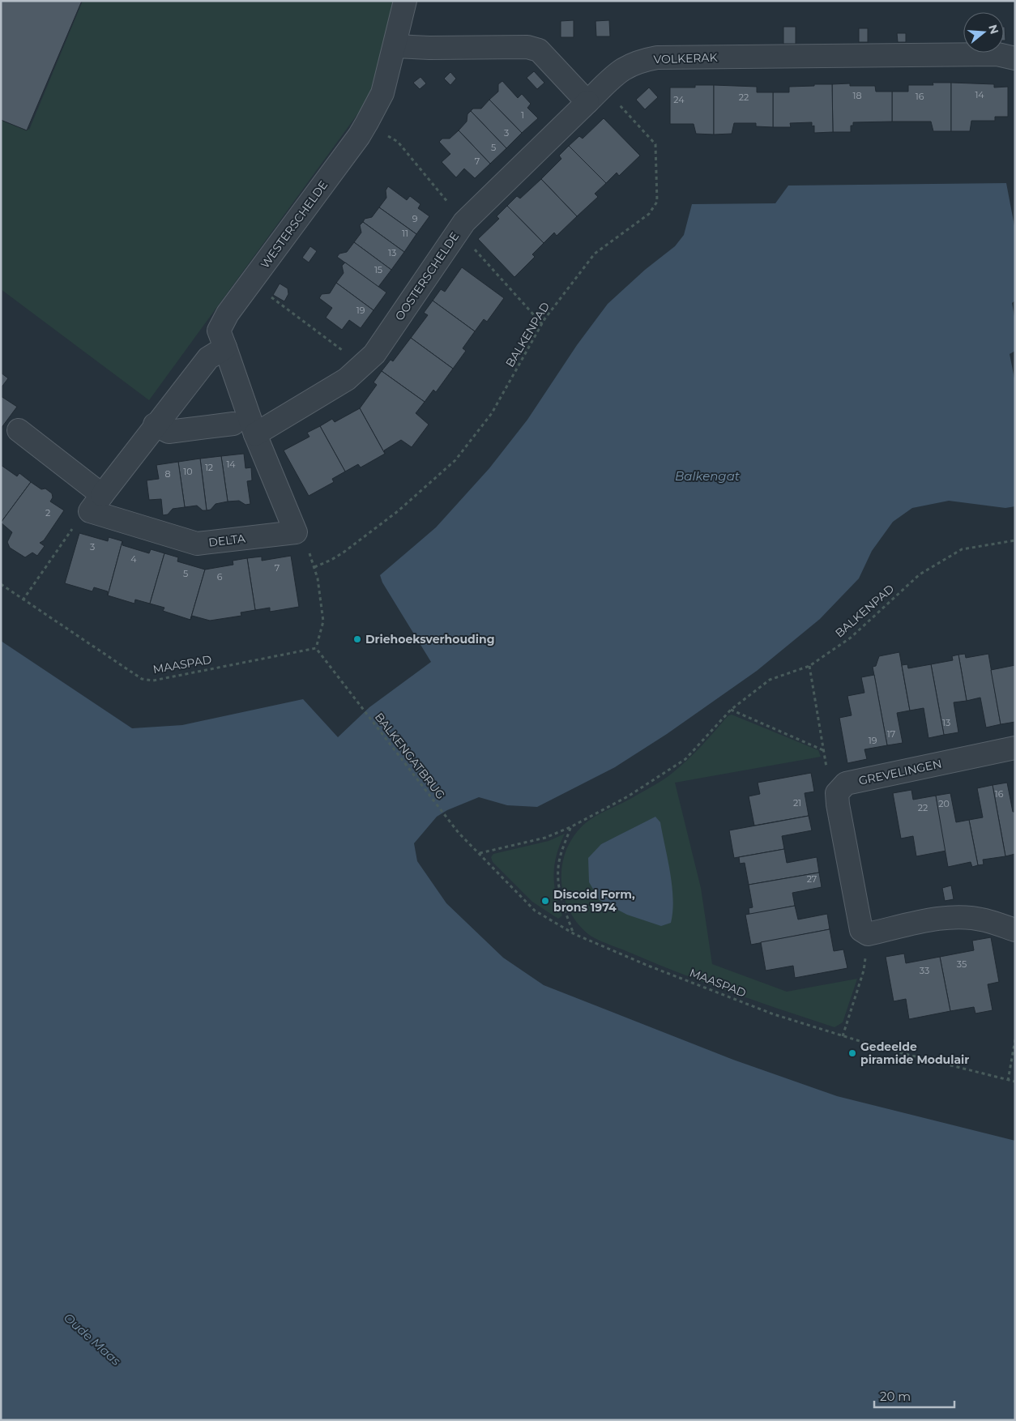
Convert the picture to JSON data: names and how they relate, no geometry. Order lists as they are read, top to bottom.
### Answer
{
  "streets": {
    "street": [
      "VOLKERAK",
      "WESTERSCHELDE",
      "OOSTERSCHELDE",
      "DELTA",
      "GREVELINGEN"
    ],
    "path": ["BALKENPAD", "MAASPAD", "BALKENGATBRUG"]
  },
  "crossings": [
    ["VOLKERAK", "OOSTERSCHELDE"],
    ["VOLKERAK", "BALKENPAD"],
    ["OOSTERSCHELDE", "BALKENPAD"],
    ["BALKENPAD", "MAASPAD"],
    ["MAASPAD", "BALKENGATBRUG"]
  ],
  "water": ["Balkengat", "Oude Maas"],
  "places": ["Driehoeksverhouding", "Discoid Form, brons 1974", "Gedeelde piramide Modulair"],
  "house_numbers": [
    "14",
    "18",
    "16",
    "22",
    "24",
    "1",
    "3",
    "5",
    "7",
    "9",
    "11",
    "13",
    "15",
    "19",
    "14",
    "12",
    "10",
    "8",
    "2",
    "3",
    "4",
    "7",
    "5",
    "6",
    "13",
    "17",
    "19",
    "16",
    "21",
    "20",
    "22",
    "27",
    "35",
    "33"
  ],
  "scale_bar": "20 m",
  "north": "right"
}
